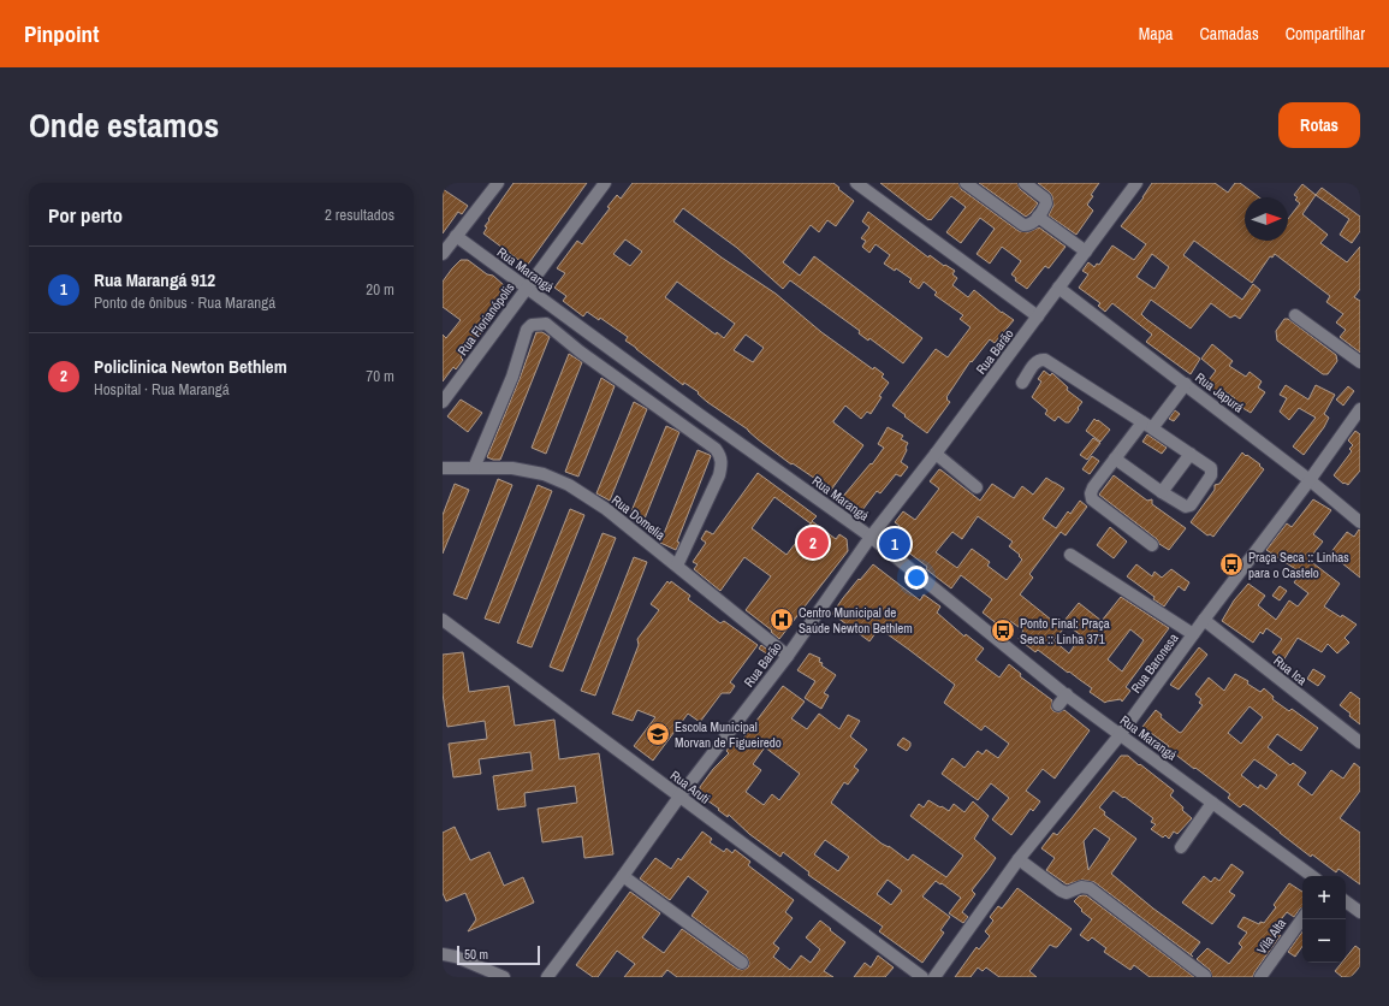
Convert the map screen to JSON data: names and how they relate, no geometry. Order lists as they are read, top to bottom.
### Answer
{
  "streets": {
    "street": [
      "Rua Marangá",
      "Rua Florianópolis",
      "Rua Barão",
      "Rua Japurá",
      "Rua Domelia",
      "Rua Baronesa",
      "Rua Ica",
      "Rua Aruti",
      "Vila Alta"
    ]
  },
  "crossings": [
    ["Rua Marangá", "Rua Florianópolis"],
    ["Rua Marangá", "Rua Barão"],
    ["Rua Marangá", "Rua Baronesa"],
    ["Rua Barão", "Rua Japurá"],
    ["Rua Barão", "Rua Domelia"],
    ["Rua Barão", "Rua Aruti"],
    ["Rua Japurá", "Rua Baronesa"],
    ["Rua Baronesa", "Rua Ica"]
  ],
  "places": {
    "bus stop": ["Praça Seca :: Linhas para o Castelo", "Ponto Final: Praça Seca :: Linha 371"],
    "hospital": ["Centro Municipal de Saúde Newton Bethlem"],
    "school or university": ["Escola Municipal Morvan de Figueiredo"]
  },
  "scale_bar": "50 m",
  "north": "right",
  "page": {
    "header": "Pinpoint",
    "nav": ["Mapa", "Camadas", "Compartilhar"],
    "title": "Onde estamos",
    "buttons": "Rotas",
    "heading": ["Por perto", "2 resultados"],
    "list": [
      {
        "mark": "1",
        "name": "Rua Marangá 912",
        "note": "Ponto de ônibus · Rua Marangá",
        "value": "20 m"
      },
      {
        "mark": "2",
        "name": "Policlinica Newton Bethlem",
        "note": "Hospital · Rua Marangá",
        "value": "70 m"
      }
    ],
    "pins": ["2", "1"],
    "map_buttons": ["+", "−"],
    "scale": "50 m"
  }
}
